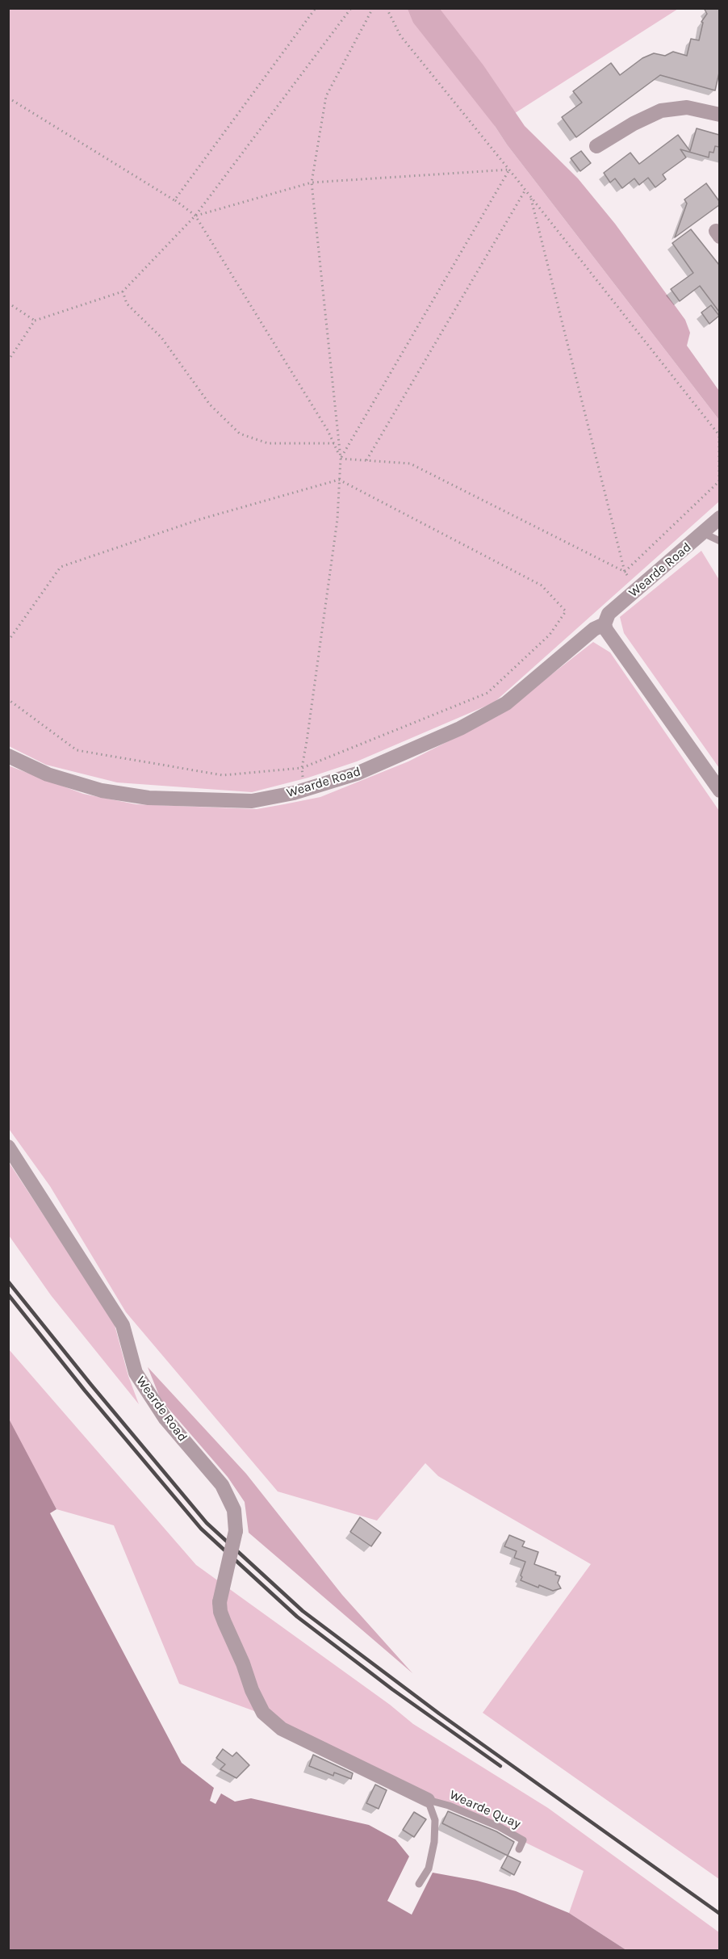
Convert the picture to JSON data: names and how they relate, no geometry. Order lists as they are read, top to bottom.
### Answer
{
  "streets": {
    "street": ["Wearde Road"],
    "lane": ["Wearde Quay"]
  },
  "crossings": [
    ["Wearde Road", "Wearde Quay"]
  ]
}
